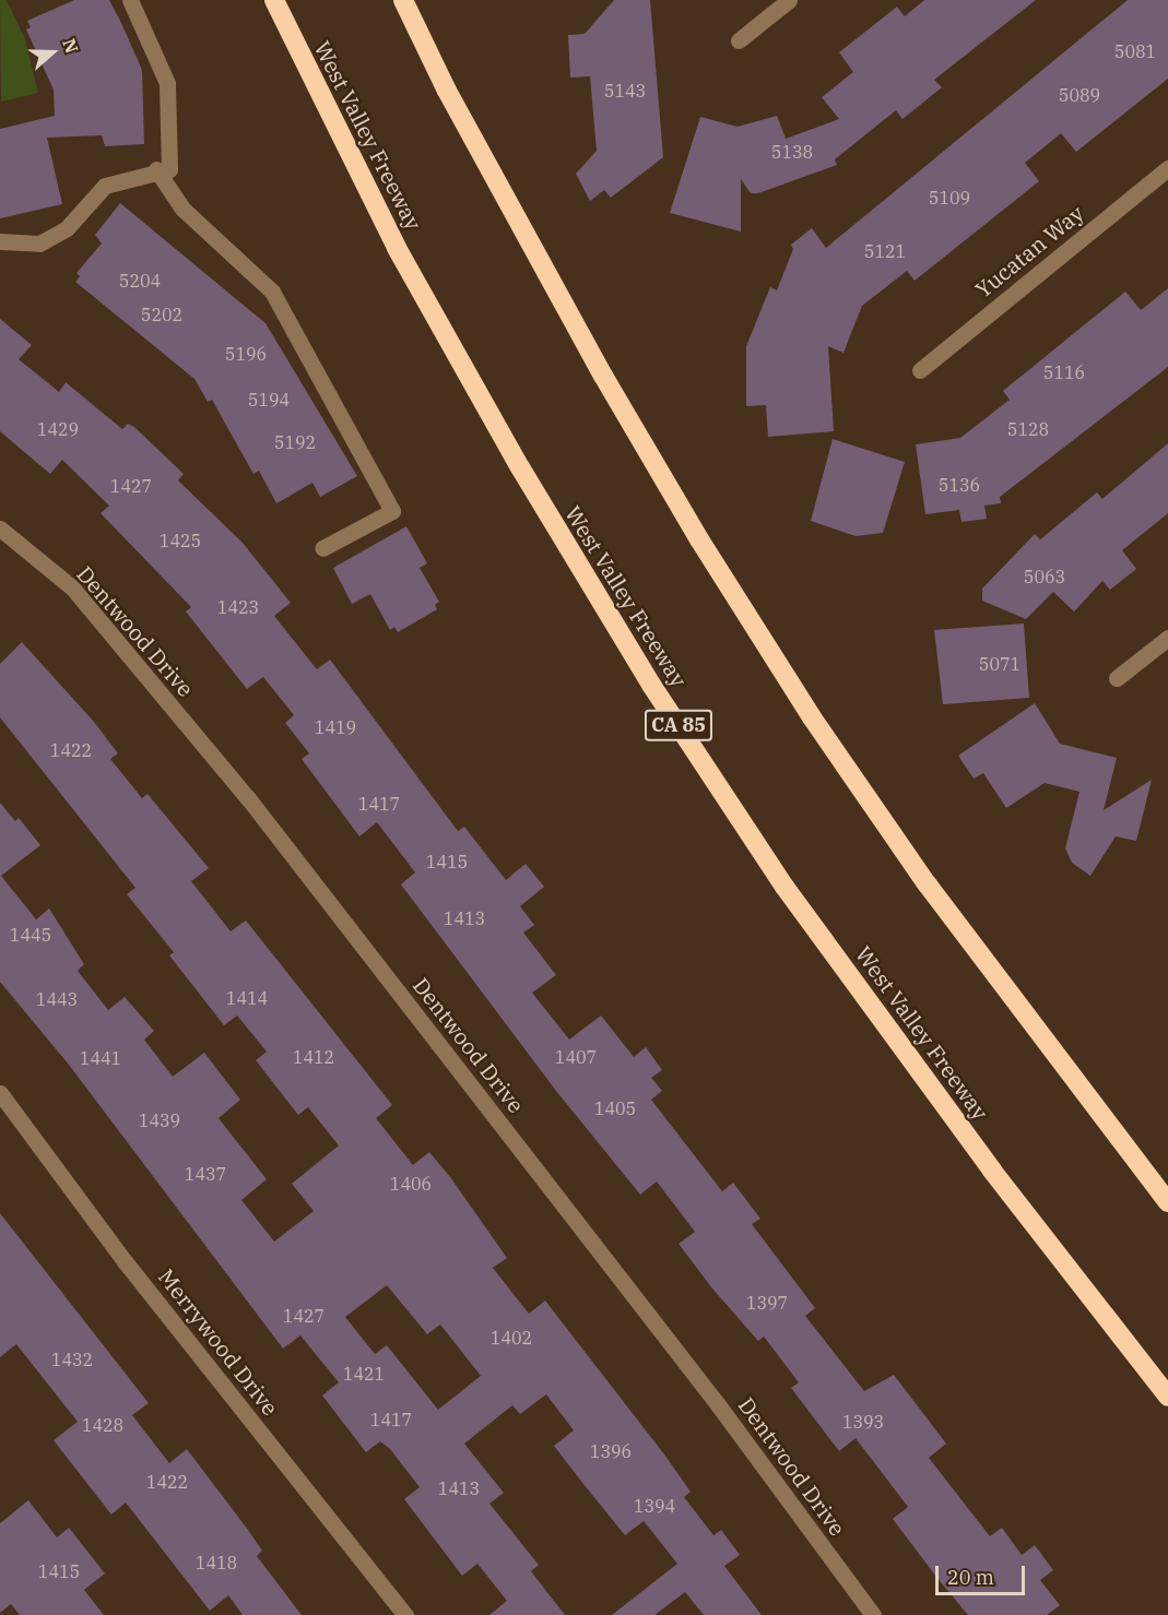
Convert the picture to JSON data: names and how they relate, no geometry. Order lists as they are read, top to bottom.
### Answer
{
  "streets": {
    "highway": ["West Valley Freeway", "CA 85"],
    "street": ["Yucatan Way", "Dentwood Drive", "Merrywood Drive"]
  },
  "house_numbers": [
    "5081",
    "5143",
    "5089",
    "5138",
    "5109",
    "5121",
    "5204",
    "5202",
    "5196",
    "5116",
    "5194",
    "1429",
    "5128",
    "5192",
    "5136",
    "1427",
    "1425",
    "5063",
    "1423",
    "5071",
    "1419",
    "1422",
    "1417",
    "1415",
    "1413",
    "1445",
    "1414",
    "1443",
    "1412",
    "1407",
    "1441",
    "1405",
    "1439",
    "1437",
    "1406",
    "1397",
    "1427",
    "1402",
    "1432",
    "1421",
    "1417",
    "1393",
    "1428",
    "1396",
    "1422",
    "1413",
    "1394",
    "1418",
    "1415"
  ],
  "scale_bar": "20 m",
  "north": "right"
}
